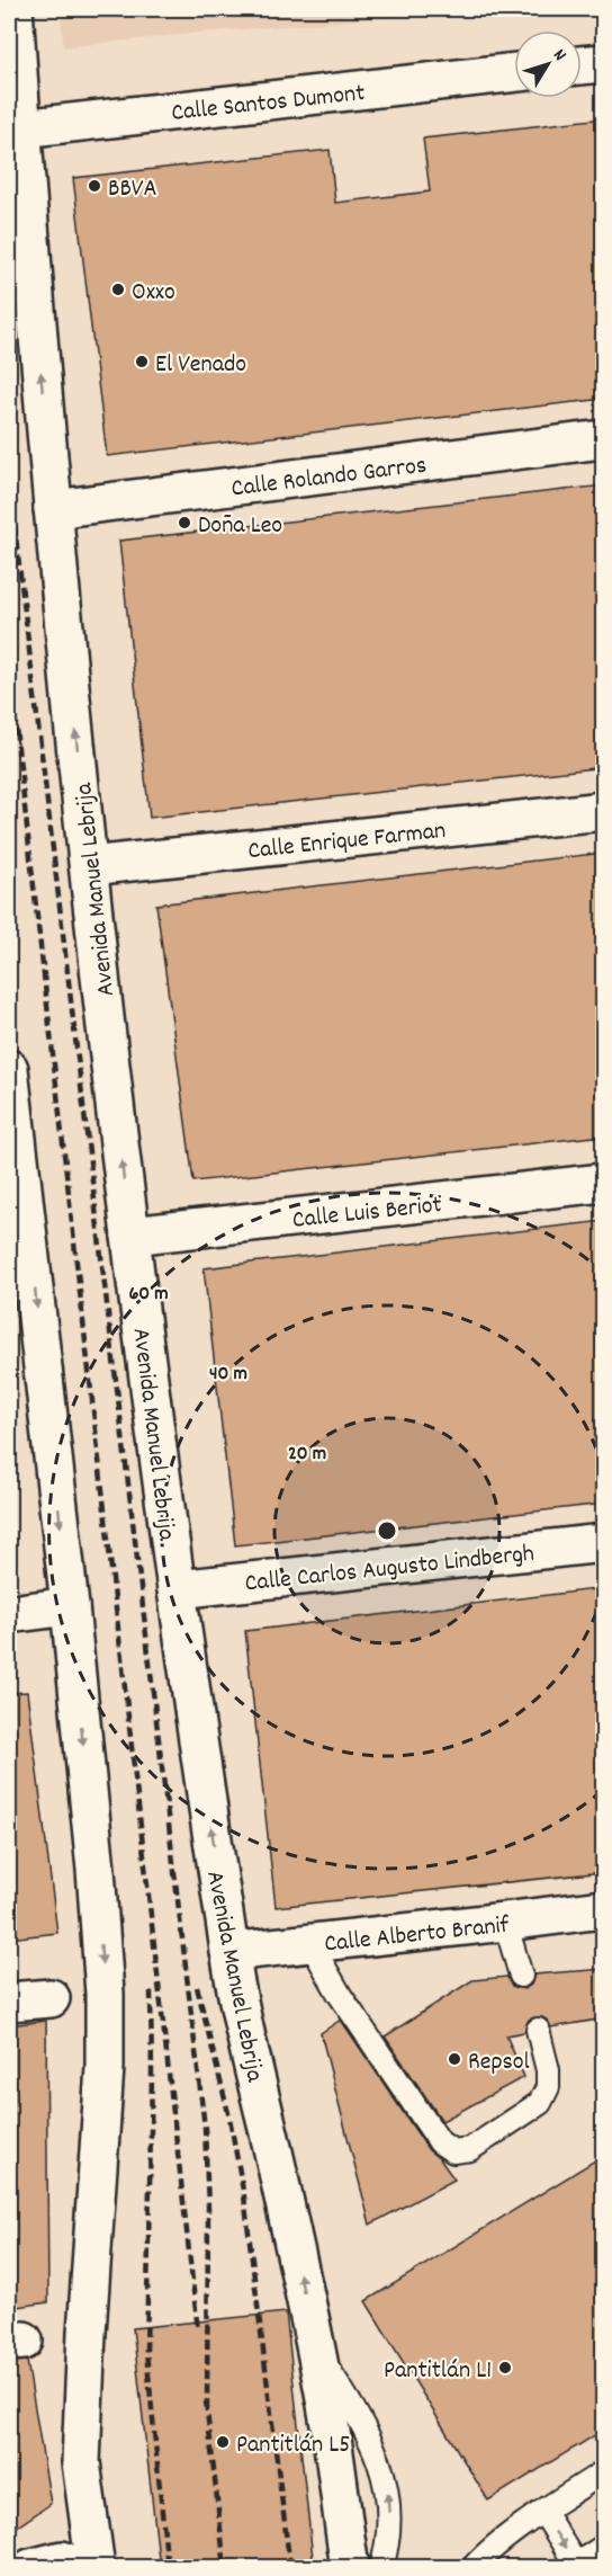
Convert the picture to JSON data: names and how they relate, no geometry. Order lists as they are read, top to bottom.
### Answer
{
  "streets": {
    "main road": [
      "Calle Santos Dumont",
      "Calle Rolando Garros",
      "Calle Enrique Farman",
      "Avenida Manuel Lebrija",
      "Calle Luis Beriot",
      "Calle Carlos Augusto Lindbergh",
      "Calle Alberto Branif"
    ]
  },
  "crossings": [
    ["Calle Santos Dumont", "Avenida Manuel Lebrija"],
    ["Calle Rolando Garros", "Avenida Manuel Lebrija"],
    ["Calle Enrique Farman", "Avenida Manuel Lebrija"],
    ["Avenida Manuel Lebrija", "Calle Luis Beriot"],
    ["Avenida Manuel Lebrija", "Calle Carlos Augusto Lindbergh"],
    ["Avenida Manuel Lebrija", "Calle Alberto Branif"]
  ],
  "places": [
    "BBVA",
    "Oxxo",
    "El Venado",
    "Doña Leo",
    "Repsol",
    "Pantitlán L1",
    "Pantitlán L5"
  ],
  "north": "top right",
  "rings": ["60 m", "40 m", "20 m"]
}
